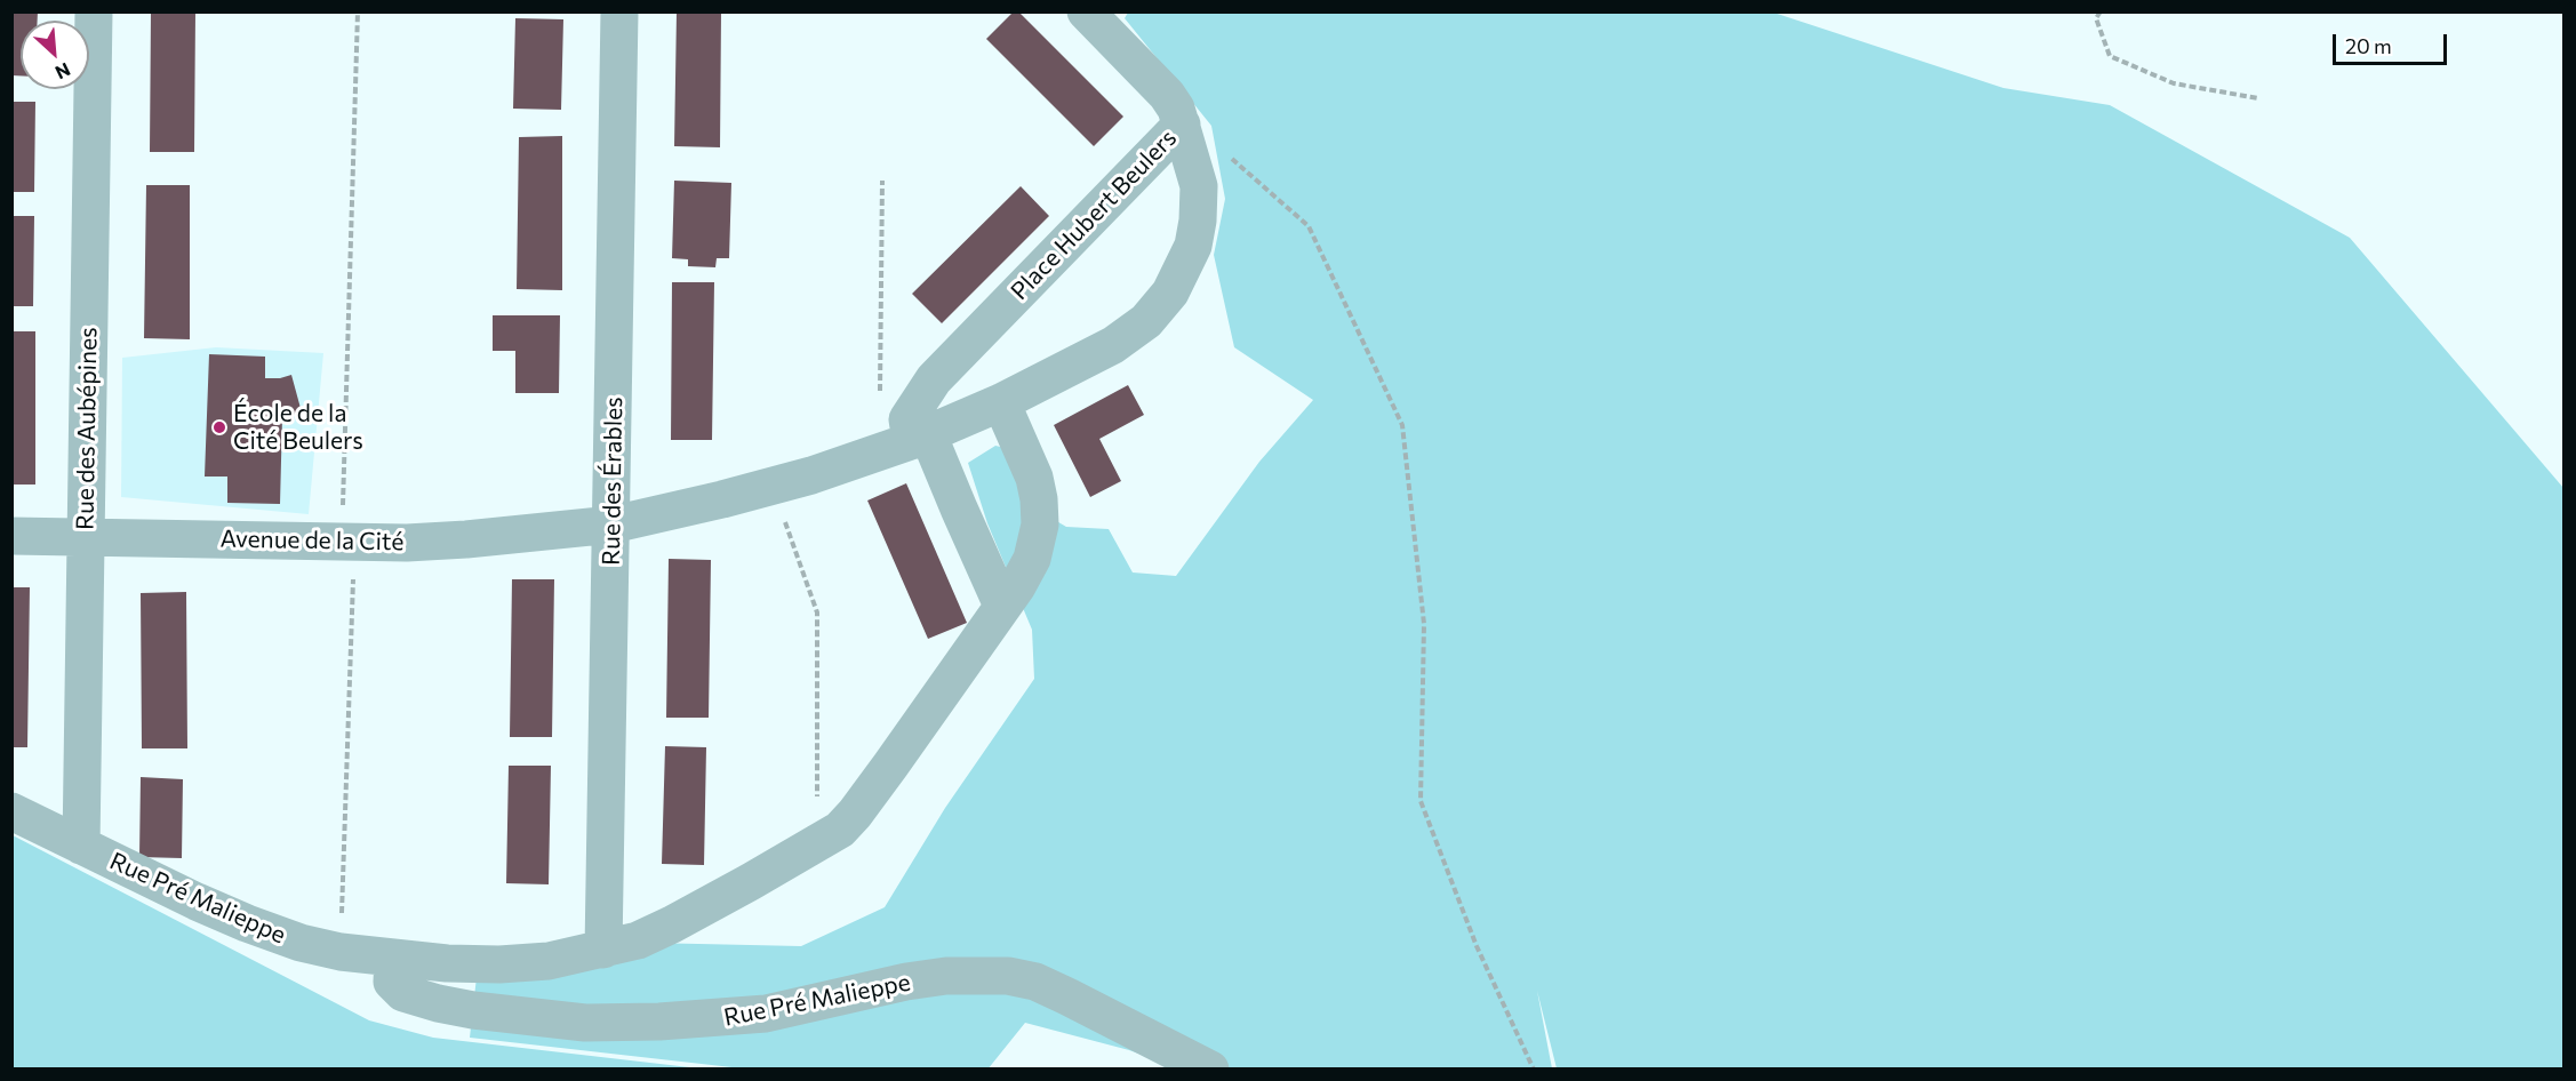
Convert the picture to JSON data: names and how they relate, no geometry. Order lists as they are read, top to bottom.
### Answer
{
  "streets": {
    "street": [
      "Place Hubert Beulers",
      "Rue des Aubépines",
      "Rue des Érables",
      "Avenue de la Cité",
      "Rue Pré Malieppe"
    ]
  },
  "crossings": [
    ["Place Hubert Beulers", "Rue des Érables"],
    ["Place Hubert Beulers", "Avenue de la Cité"],
    ["Rue des Aubépines", "Avenue de la Cité"],
    ["Rue des Aubépines", "Rue Pré Malieppe"],
    ["Rue des Érables", "Avenue de la Cité"],
    ["Rue des Érables", "Rue Pré Malieppe"]
  ],
  "places": ["École de la Cité Beulers"],
  "scale_bar": "20 m",
  "north": "bottom right"
}
